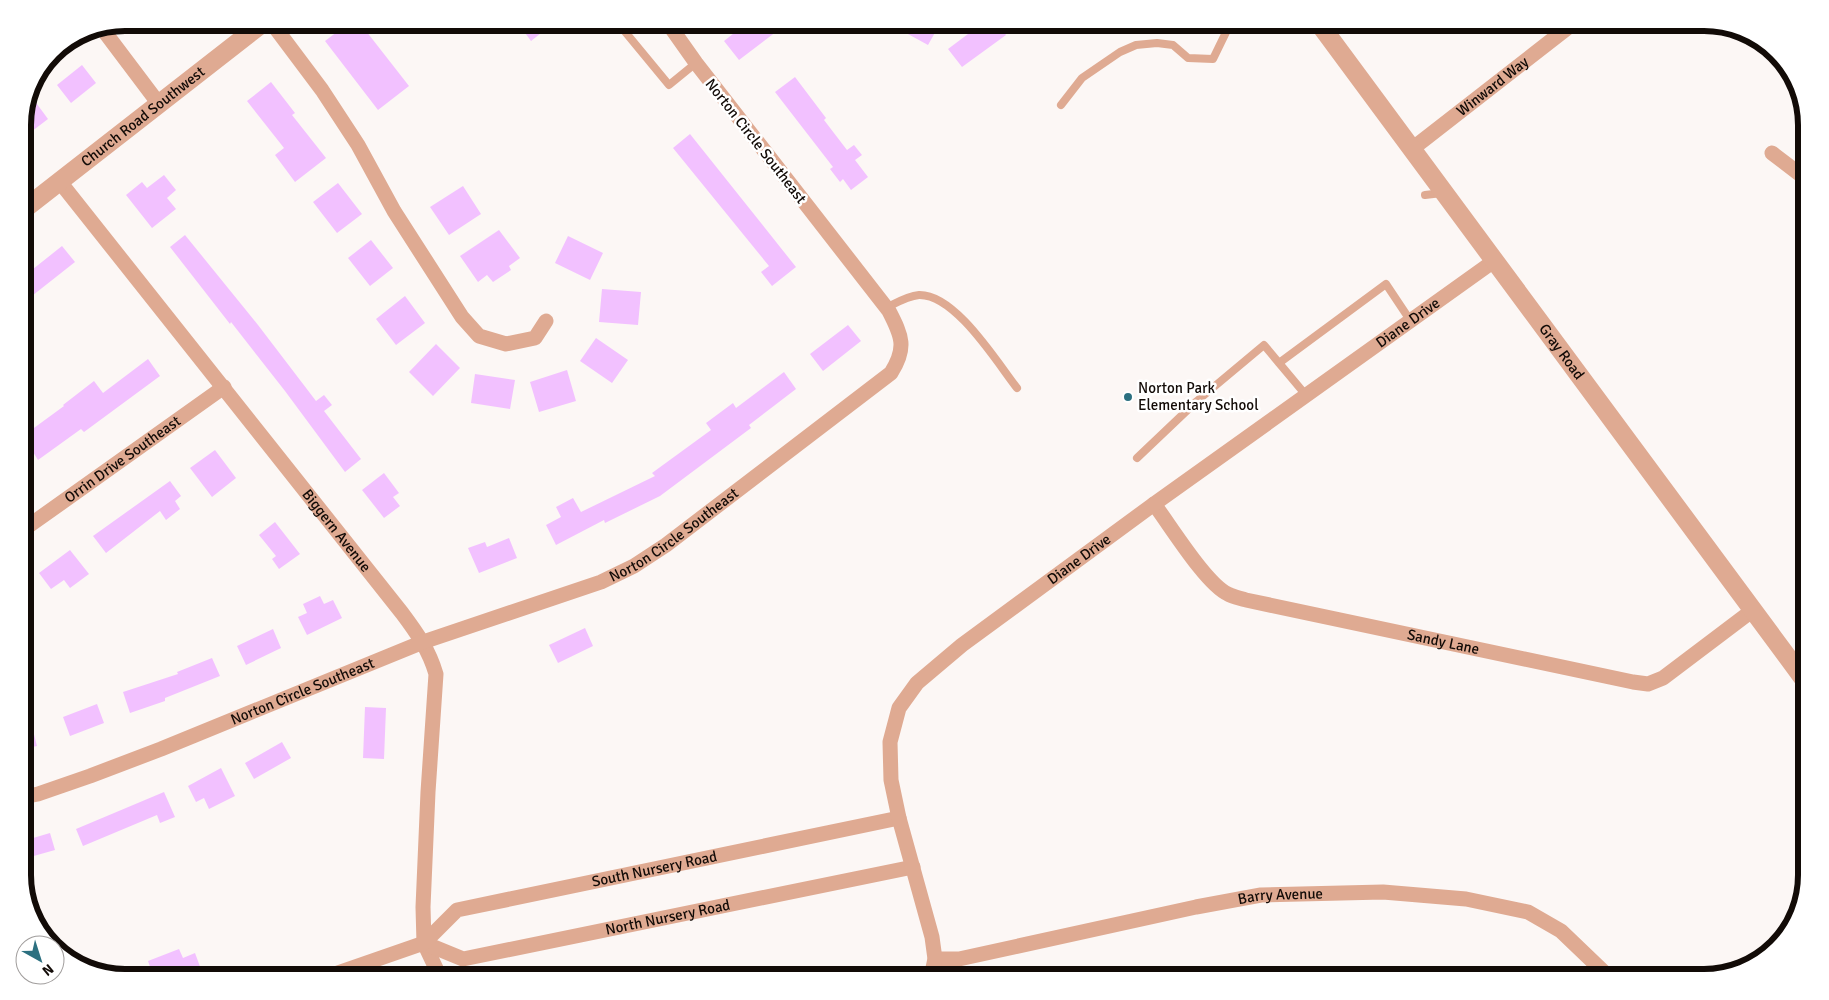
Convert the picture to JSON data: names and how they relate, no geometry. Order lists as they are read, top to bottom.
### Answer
{
  "streets": {
    "street": [
      "Winward Way",
      "Church Road Southwest",
      "Norton Circle Southeast",
      "Diane Drive",
      "Gray Road",
      "Orrin Drive Southeast",
      "Biggern Avenue",
      "Sandy Lane",
      "South Nursery Road",
      "Barry Avenue",
      "North Nursery Road"
    ]
  },
  "crossings": [
    ["Winward Way", "Gray Road"],
    ["Church Road Southwest", "Biggern Avenue"],
    ["Norton Circle Southeast", "Biggern Avenue"],
    ["Diane Drive", "Gray Road"],
    ["Diane Drive", "Sandy Lane"],
    ["Diane Drive", "South Nursery Road"],
    ["Diane Drive", "Barry Avenue"],
    ["Diane Drive", "North Nursery Road"],
    ["Gray Road", "Sandy Lane"],
    ["Orrin Drive Southeast", "Biggern Avenue"],
    ["Biggern Avenue", "South Nursery Road"],
    ["Biggern Avenue", "North Nursery Road"],
    ["South Nursery Road", "North Nursery Road"]
  ],
  "places": ["Norton Park Elementary School"],
  "north": "bottom right"
}
